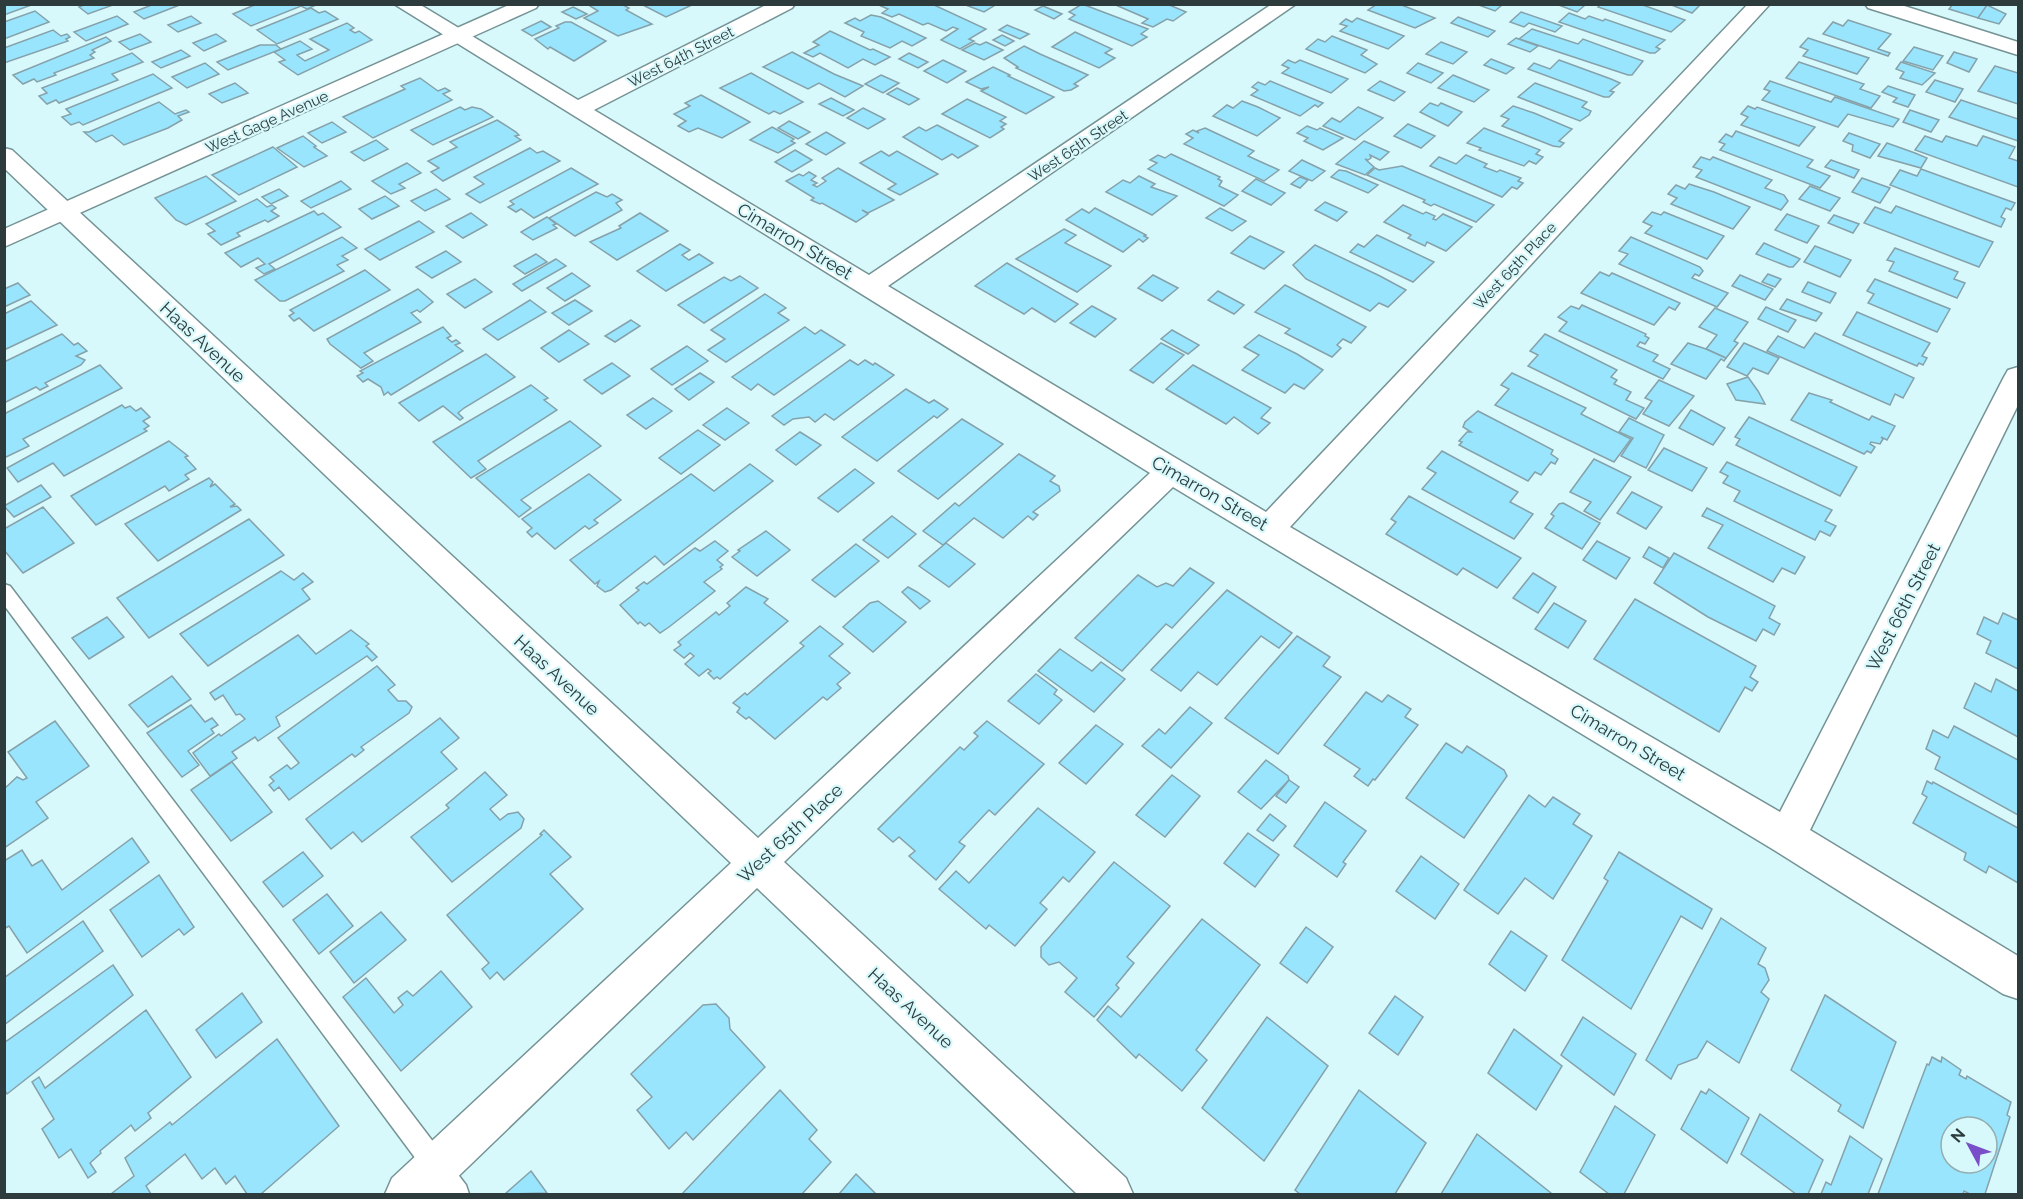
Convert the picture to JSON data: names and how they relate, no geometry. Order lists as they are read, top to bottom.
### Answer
{
  "streets": {
    "street": [
      "West 64th Street",
      "West Gage Avenue",
      "West 65th Street",
      "Cimarron Street",
      "West 65th Place",
      "Haas Avenue",
      "West 66th Street"
    ]
  },
  "crossings": [
    ["West 64th Street", "Cimarron Street"],
    ["West Gage Avenue", "Cimarron Street"],
    ["West Gage Avenue", "Haas Avenue"],
    ["West 65th Street", "Cimarron Street"],
    ["Cimarron Street", "West 65th Place"],
    ["Cimarron Street", "West 66th Street"],
    ["West 65th Place", "Haas Avenue"]
  ],
  "north": "top left"
}
